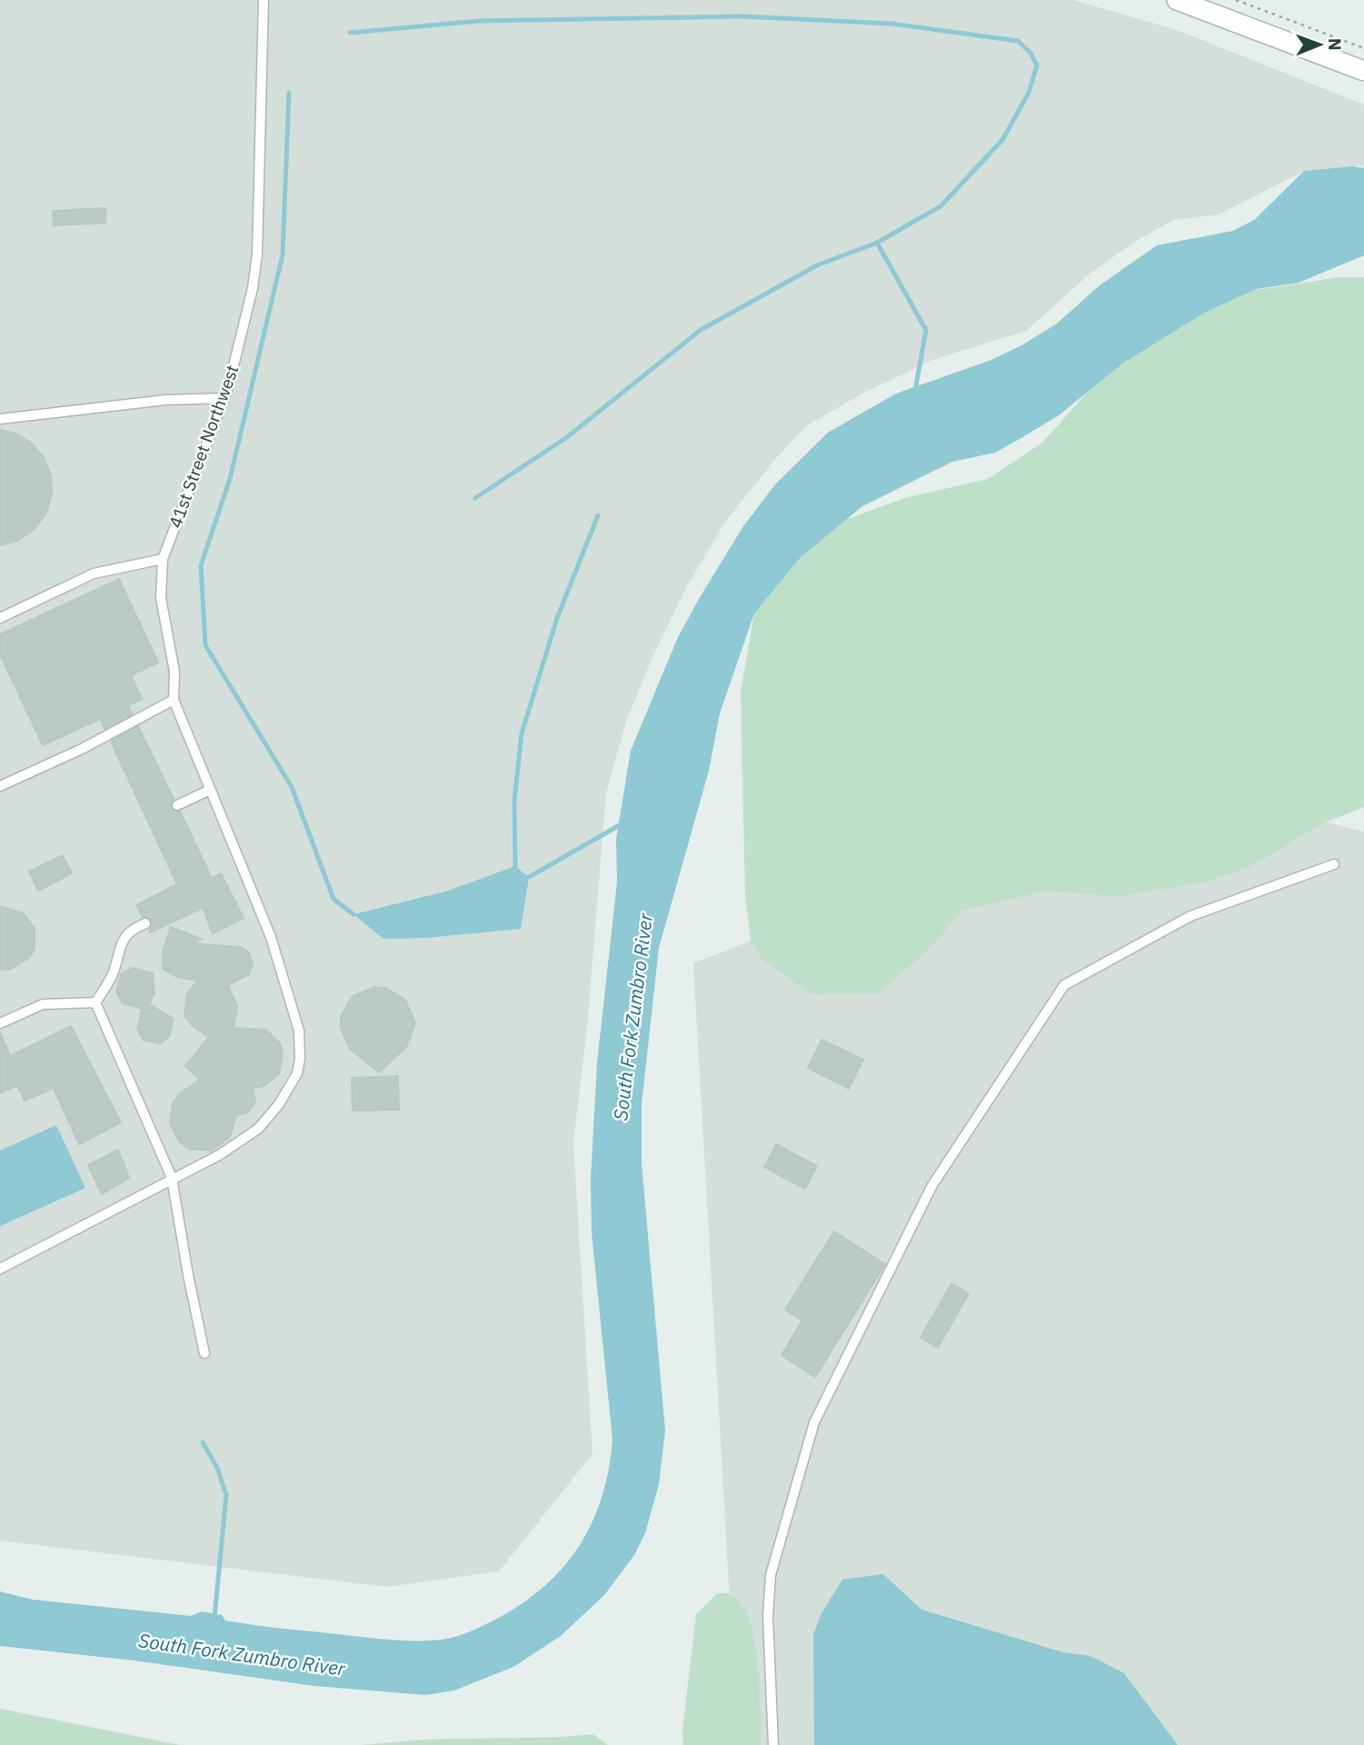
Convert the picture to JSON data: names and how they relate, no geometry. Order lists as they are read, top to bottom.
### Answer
{
  "streets": {
    "lane": ["41st Street Northwest"]
  },
  "water": ["South Fork Zumbro River"],
  "north": "right"
}
